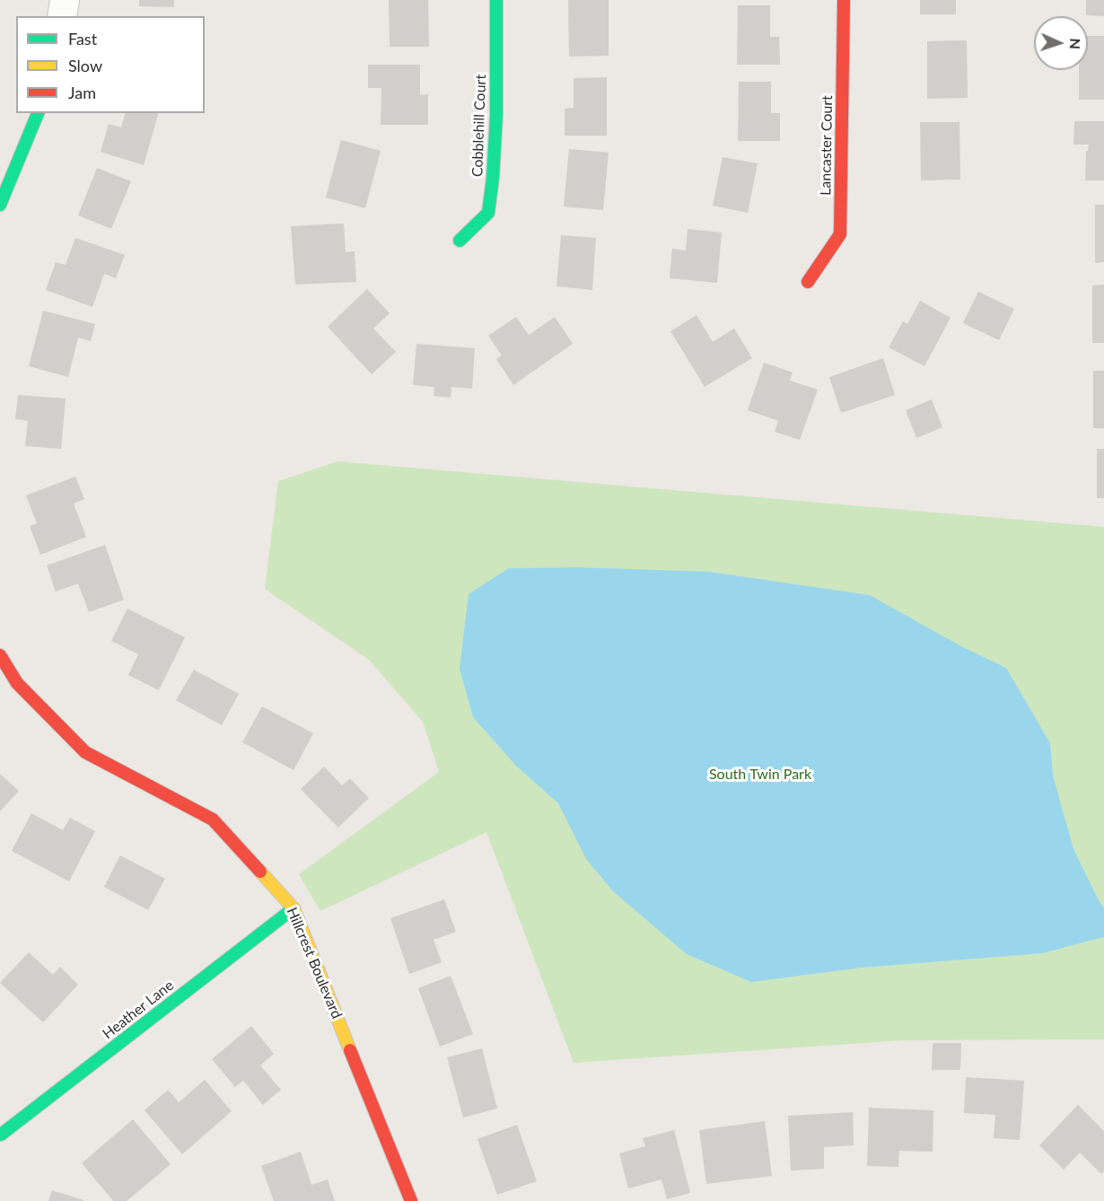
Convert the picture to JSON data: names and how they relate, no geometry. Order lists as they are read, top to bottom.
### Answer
{
  "streets": {
    "street": [
      "Cobblehill Court",
      "Lancaster Court",
      "Hillcrest Boulevard",
      "Heather Lane"
    ]
  },
  "crossings": [
    ["Hillcrest Boulevard", "Heather Lane"]
  ],
  "parks": ["South Twin Park"],
  "legend": ["Fast", "Slow", "Jam"],
  "north": "right"
}
